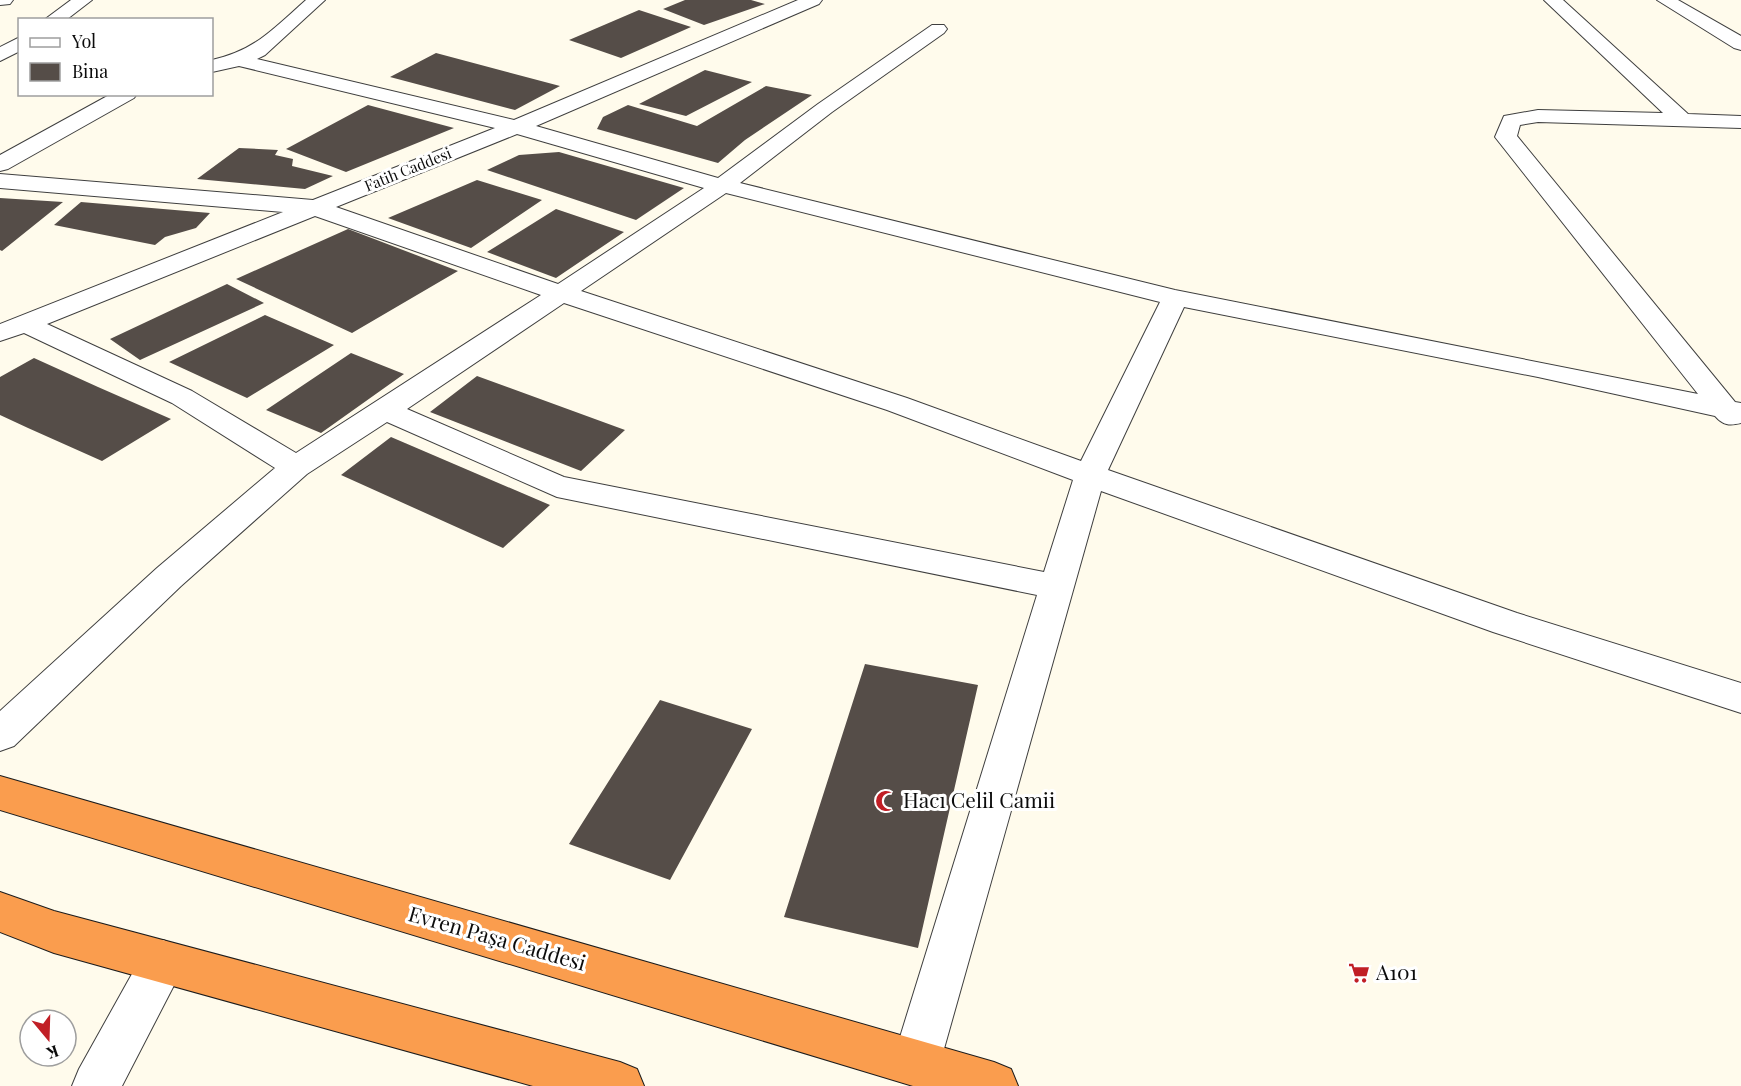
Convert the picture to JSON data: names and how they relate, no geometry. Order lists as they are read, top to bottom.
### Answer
{
  "streets": {
    "highway": ["Evren Paşa Caddesi"],
    "street": ["Fatih Caddesi"]
  },
  "places": {
    "mosque": ["Hacı Celil Camii"],
    "supermarket": ["A101"]
  },
  "legend": ["Yol", "Bina"],
  "north": "bottom"
}
